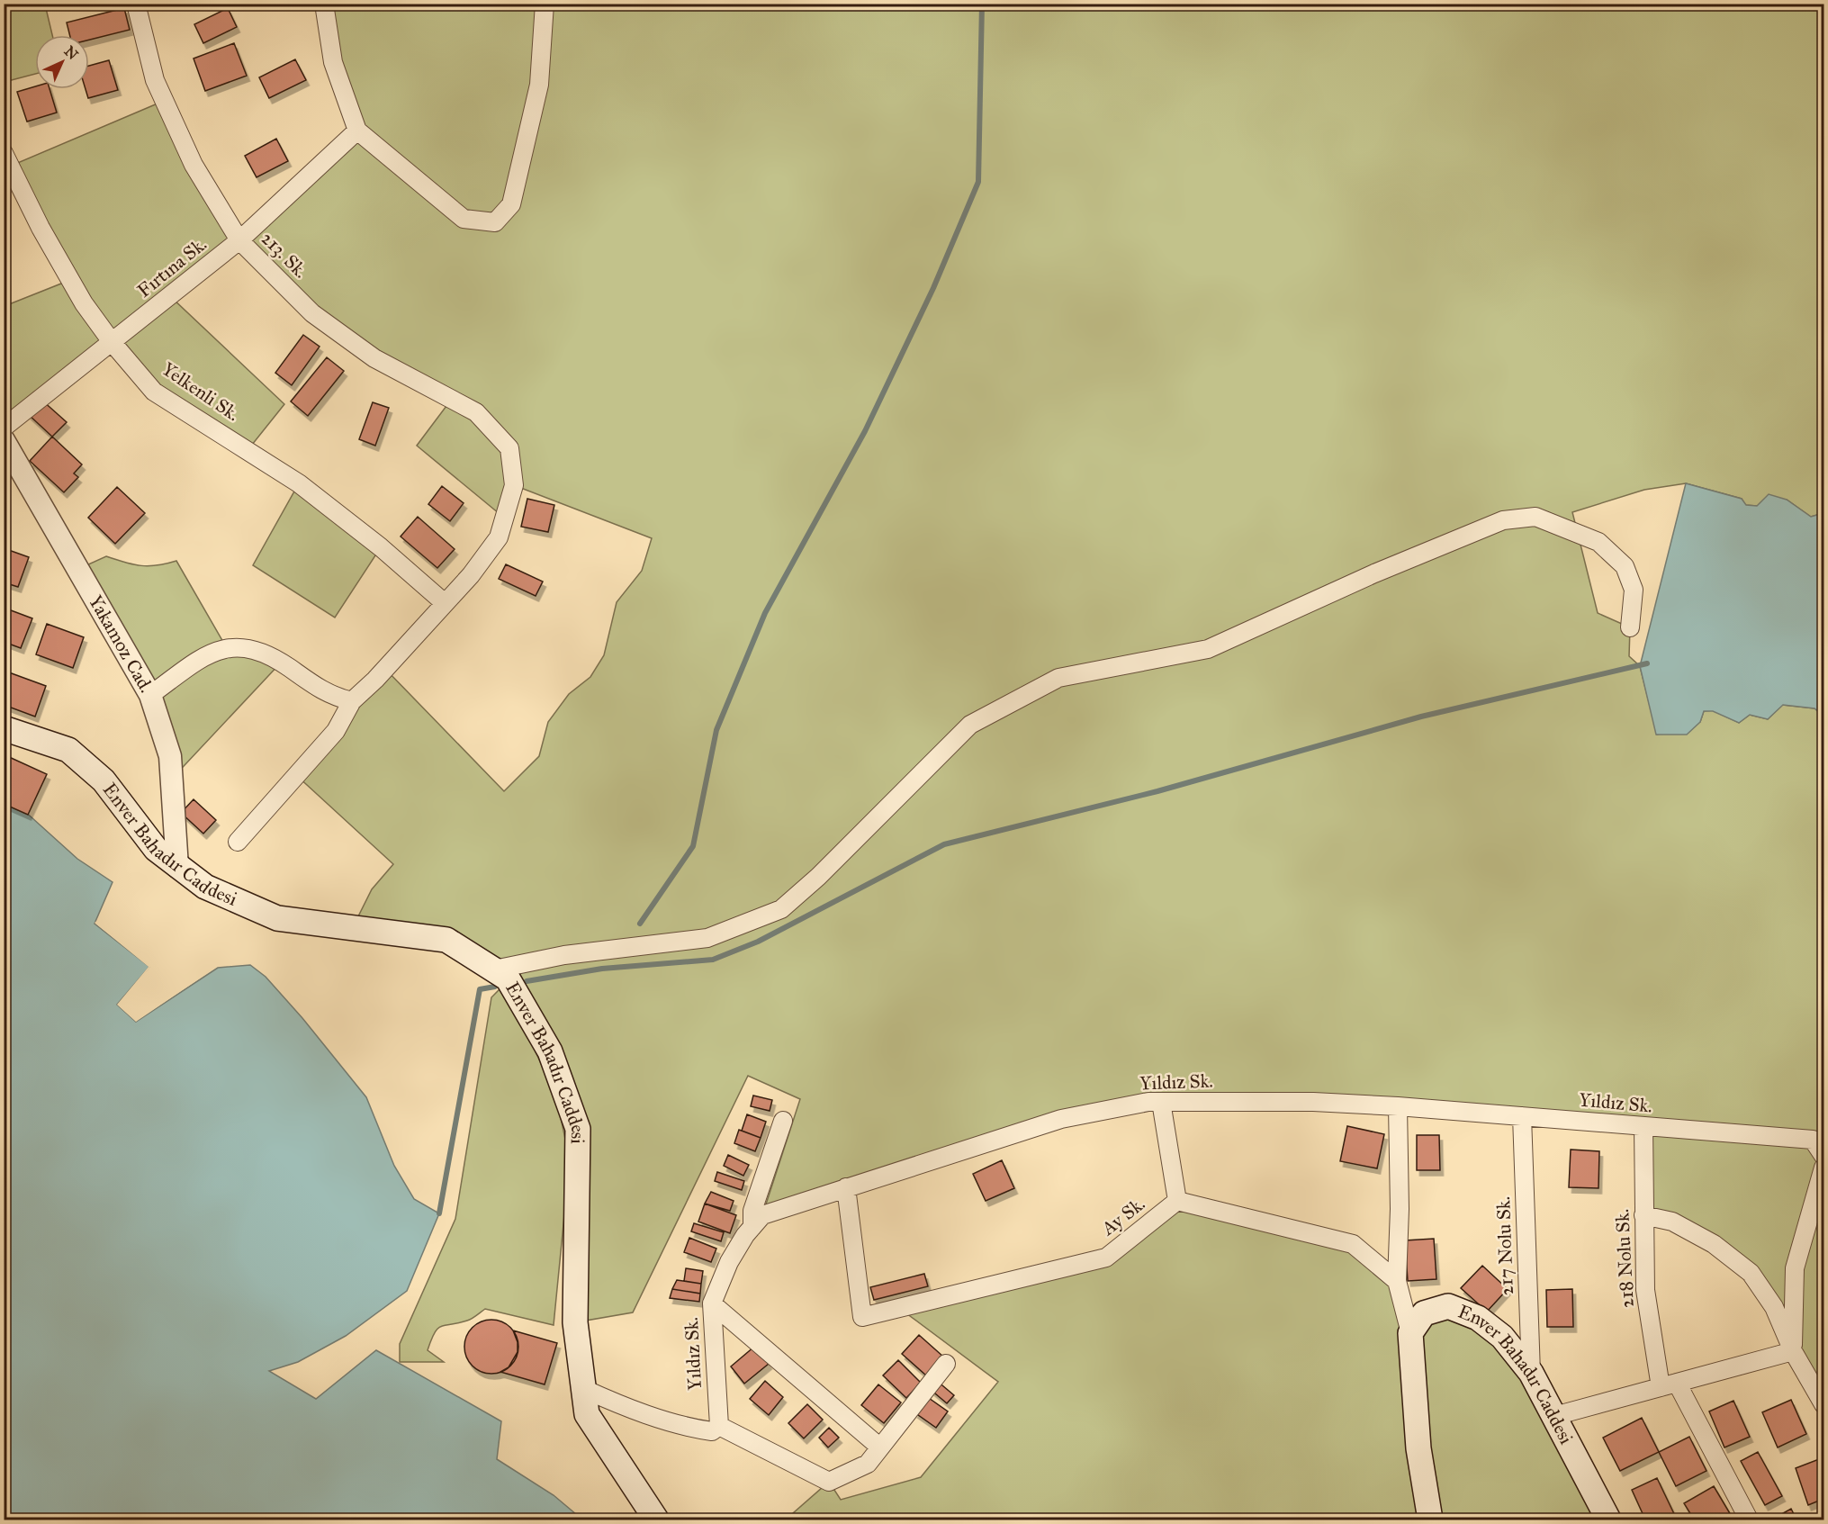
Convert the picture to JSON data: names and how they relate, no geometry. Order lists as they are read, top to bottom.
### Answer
{
  "streets": {
    "main road": ["Enver Bahadır Caddesi"],
    "street": [
      "213. Sk.",
      "Fırtına Sk.",
      "Yelkenli Sk.",
      "Yakamoz Cad.",
      "Yıldız Sk.",
      "Ay Sk.",
      "217 Nolu Sk.",
      "218 Nolu Sk."
    ]
  },
  "crossings": [
    ["213. Sk.", "Fırtına Sk."],
    ["213. Sk.", "Yelkenli Sk."],
    ["Fırtına Sk.", "Yelkenli Sk."],
    ["Yakamoz Cad.", "Enver Bahadır Caddesi"],
    ["Enver Bahadır Caddesi", "217 Nolu Sk."],
    ["Yıldız Sk.", "Ay Sk."],
    ["Yıldız Sk.", "217 Nolu Sk."],
    ["Yıldız Sk.", "218 Nolu Sk."]
  ],
  "north": "top right"
}
